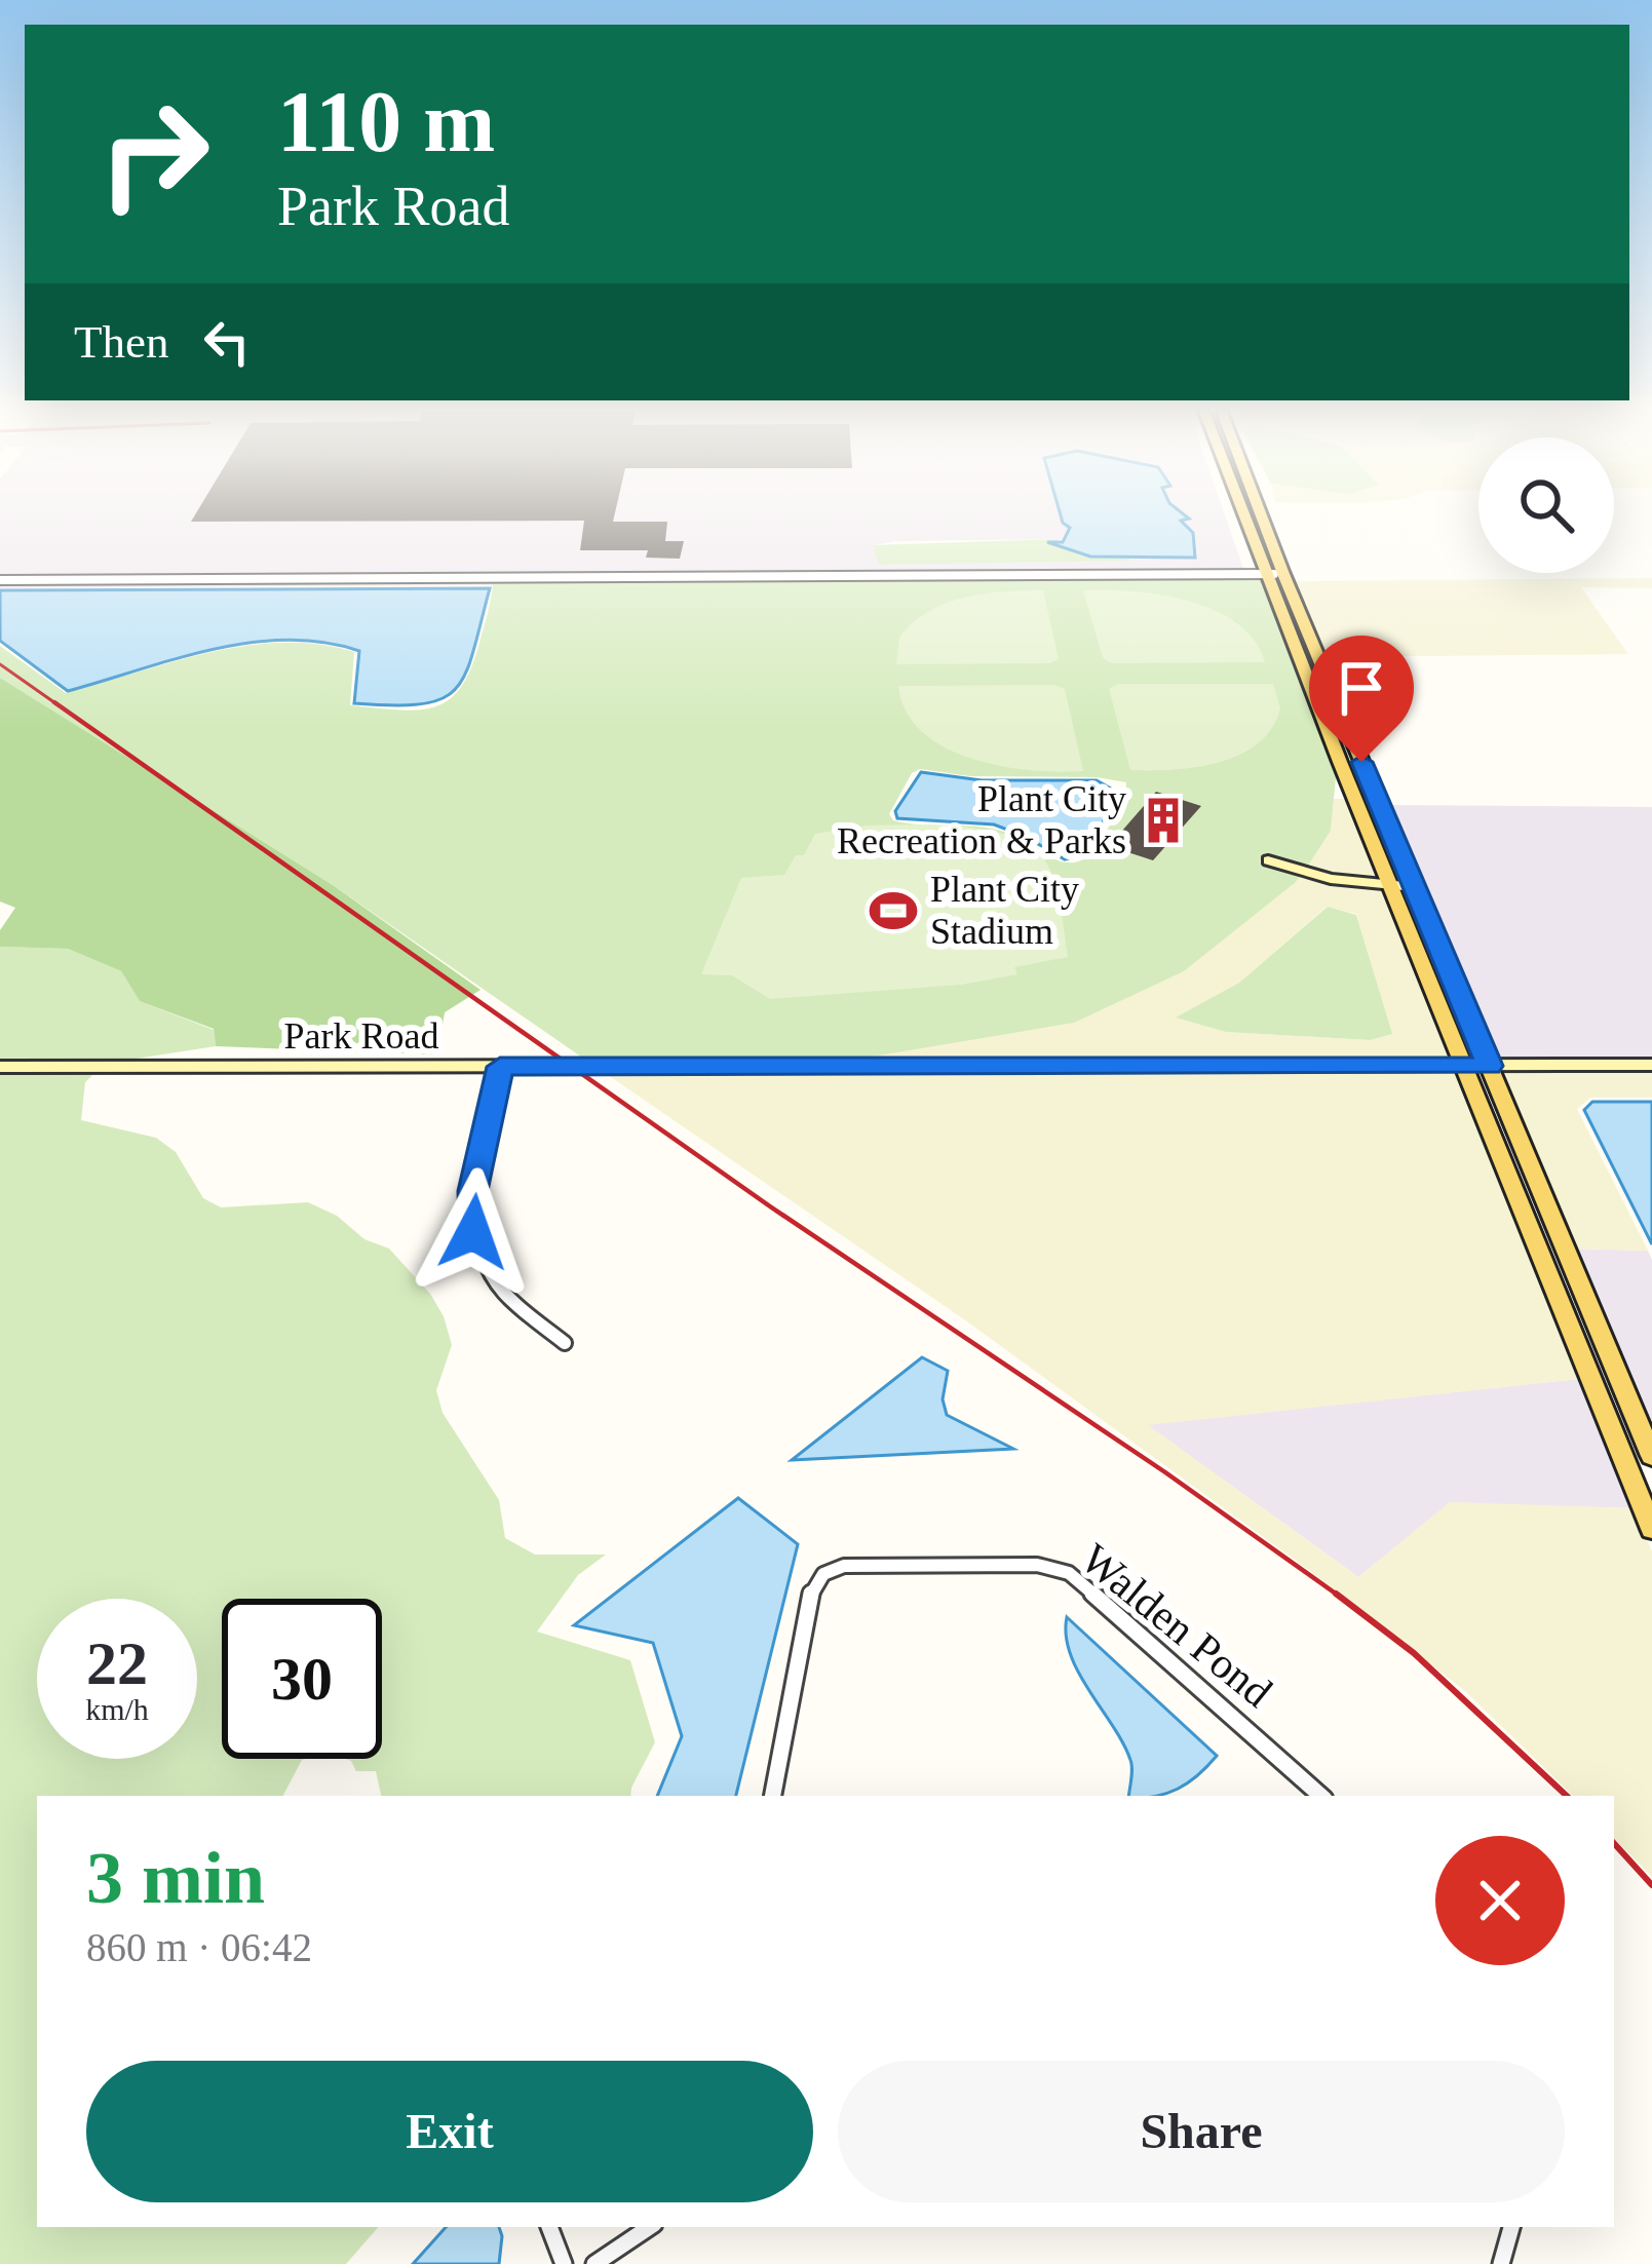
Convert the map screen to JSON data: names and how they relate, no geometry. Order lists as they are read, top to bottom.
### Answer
{
  "streets": {
    "street": ["Park Road", "Walden Pond"]
  },
  "places": {
    "building": ["Plant City Recreation & Parks"],
    "sports": ["Plant City Stadium"]
  },
  "page": {
    "turn": ["110 m", "Park Road"],
    "then": "Then",
    "speed": "22 km/h",
    "limit": "30",
    "heading": ["3 min", "860 m · 06:42"],
    "buttons": ["Exit", "Share"]
  }
}
